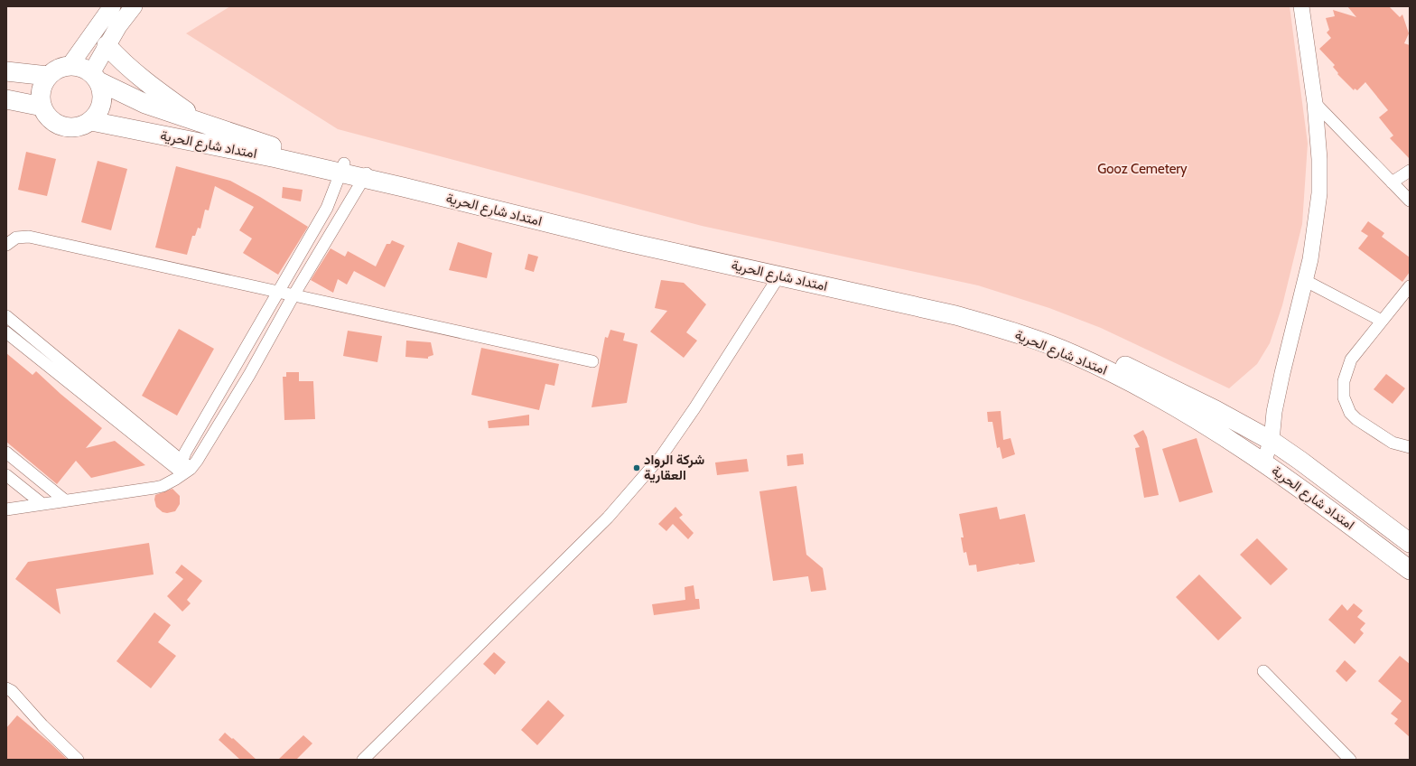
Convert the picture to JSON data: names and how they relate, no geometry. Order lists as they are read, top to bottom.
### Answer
{
  "streets": {
    "main road": ["امتداد شارع الحرية"]
  },
  "parks": ["Gooz Cemetery"],
  "places": ["شركة الرواد العقارية"]
}
